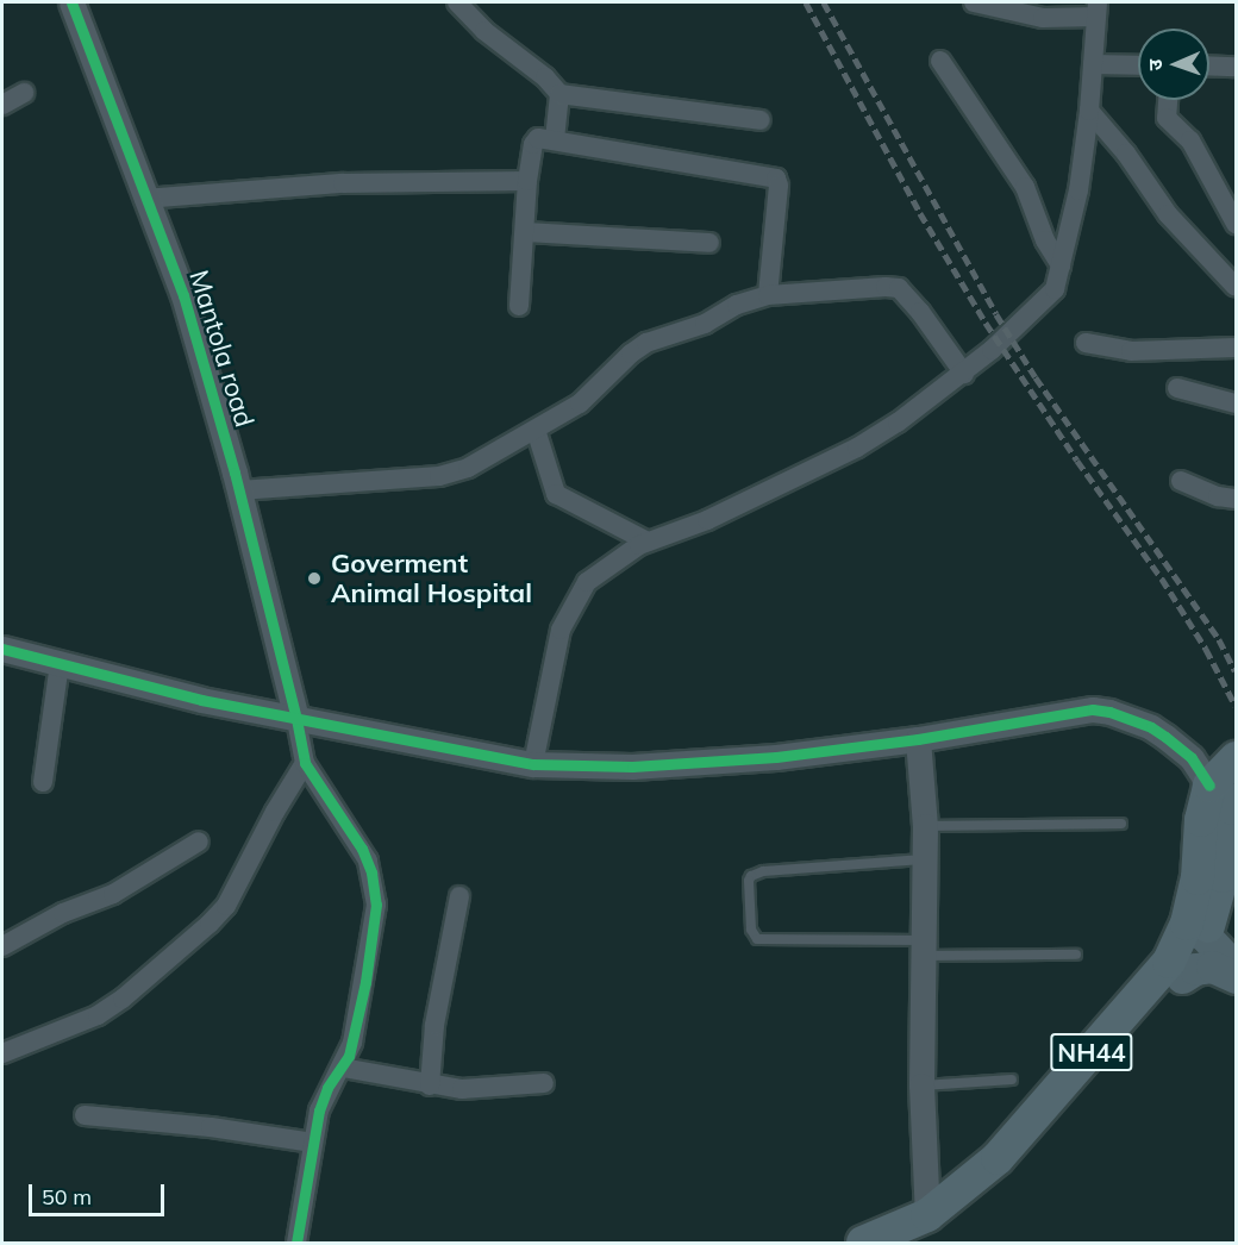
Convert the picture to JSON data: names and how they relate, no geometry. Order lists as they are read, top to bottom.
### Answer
{
  "streets": {
    "highway": ["NH44"],
    "street": ["Mantola road"]
  },
  "places": ["Goverment Animal Hospital"],
  "scale_bar": "50 m",
  "north": "left"
}
